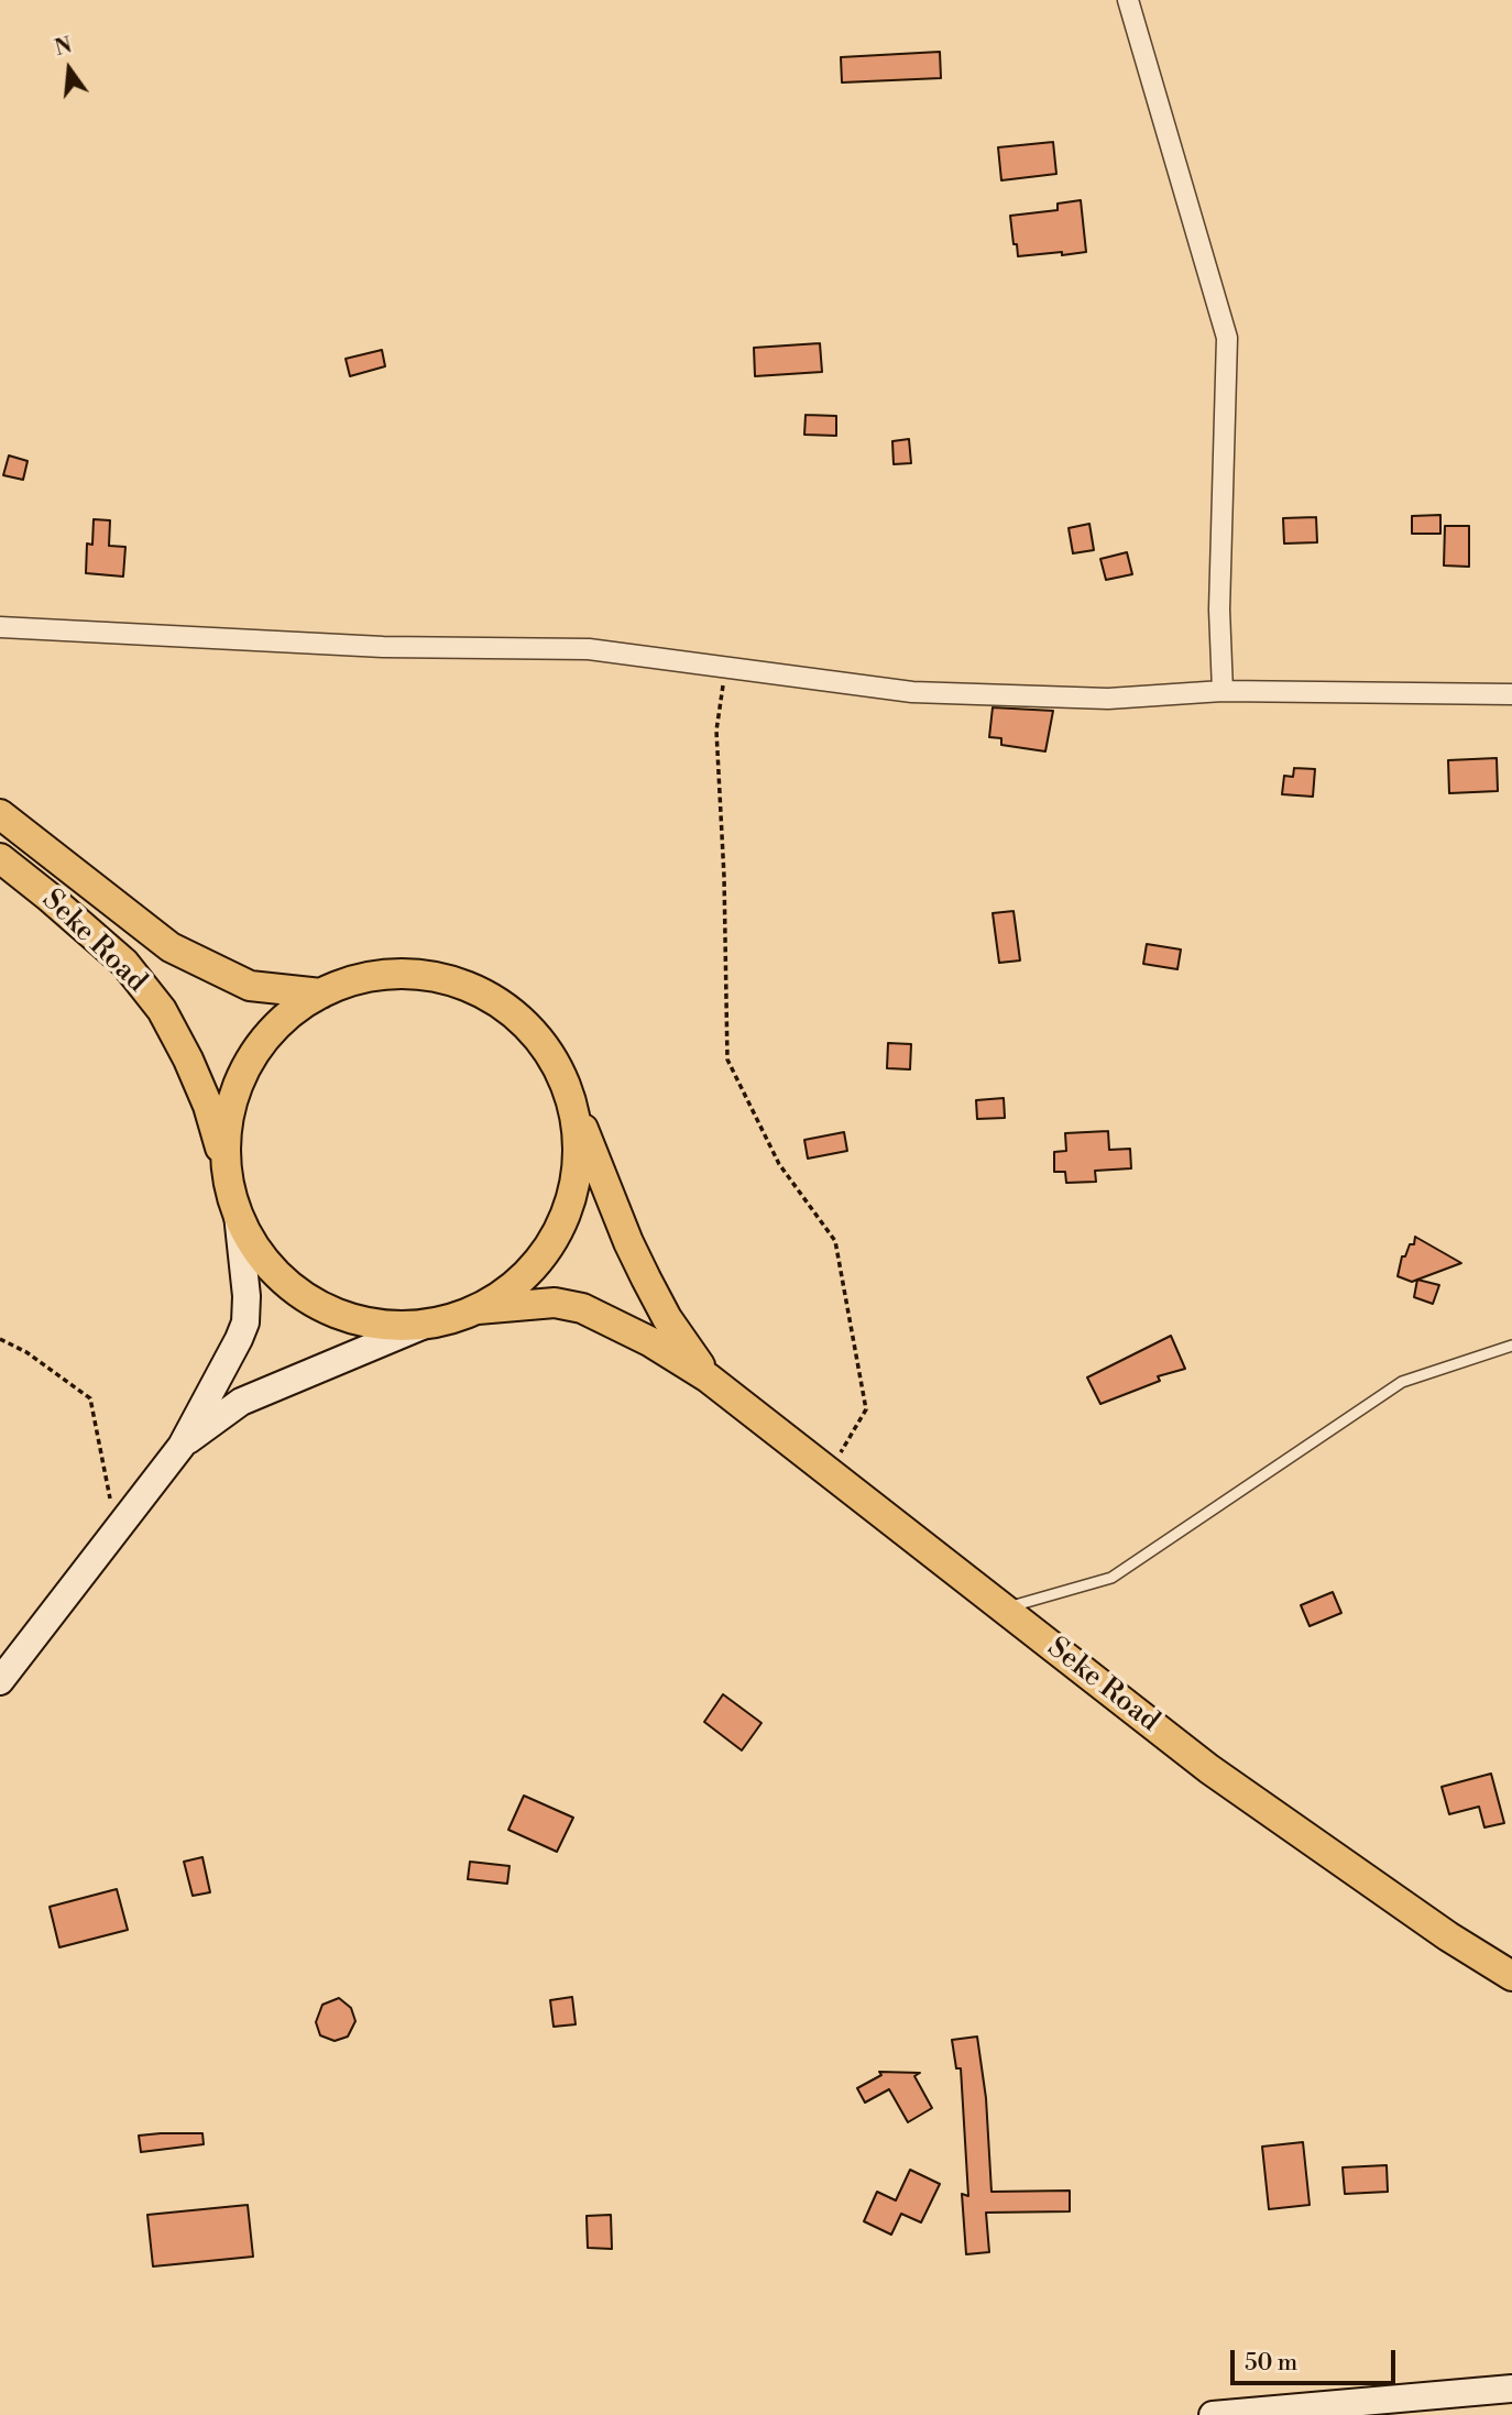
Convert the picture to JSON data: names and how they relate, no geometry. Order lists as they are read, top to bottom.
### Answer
{
  "streets": {
    "main road": ["Seke Road"]
  },
  "scale_bar": "50 m",
  "north": "top"
}
